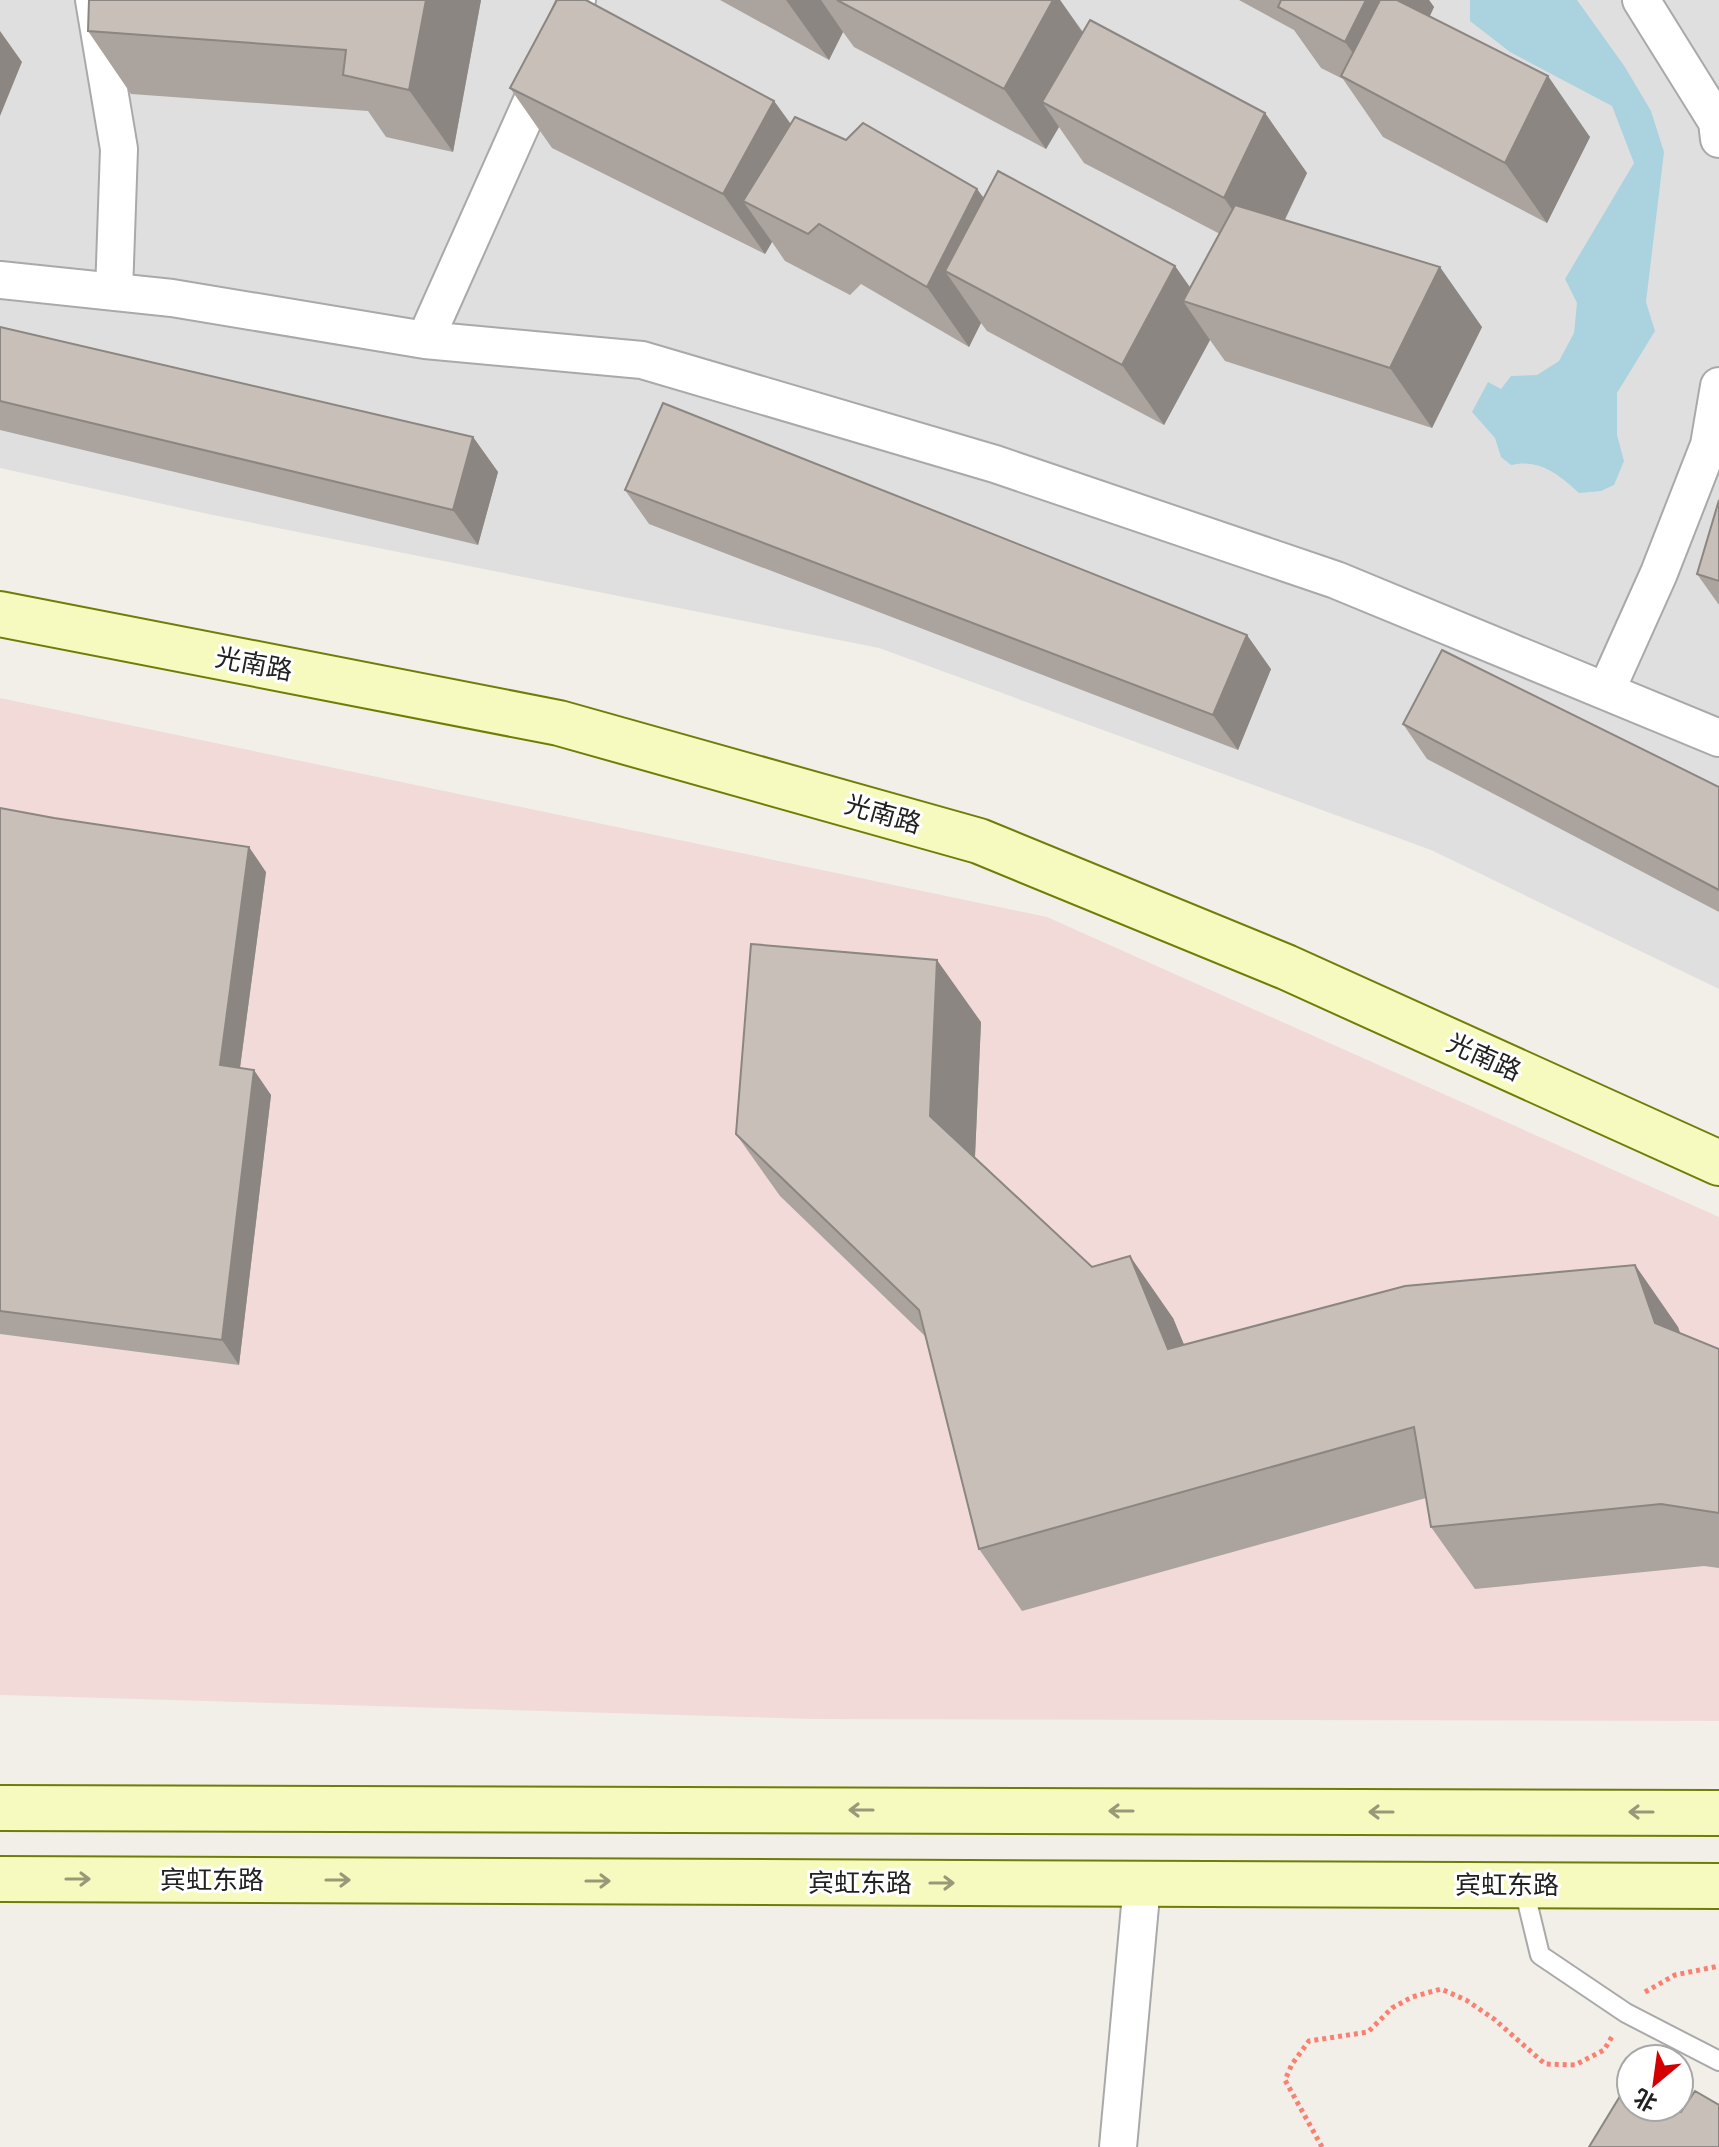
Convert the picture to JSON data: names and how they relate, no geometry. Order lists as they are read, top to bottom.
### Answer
{
  "streets": {
    "main road": ["光南路", "宾虹东路"]
  },
  "north": "bottom left"
}
